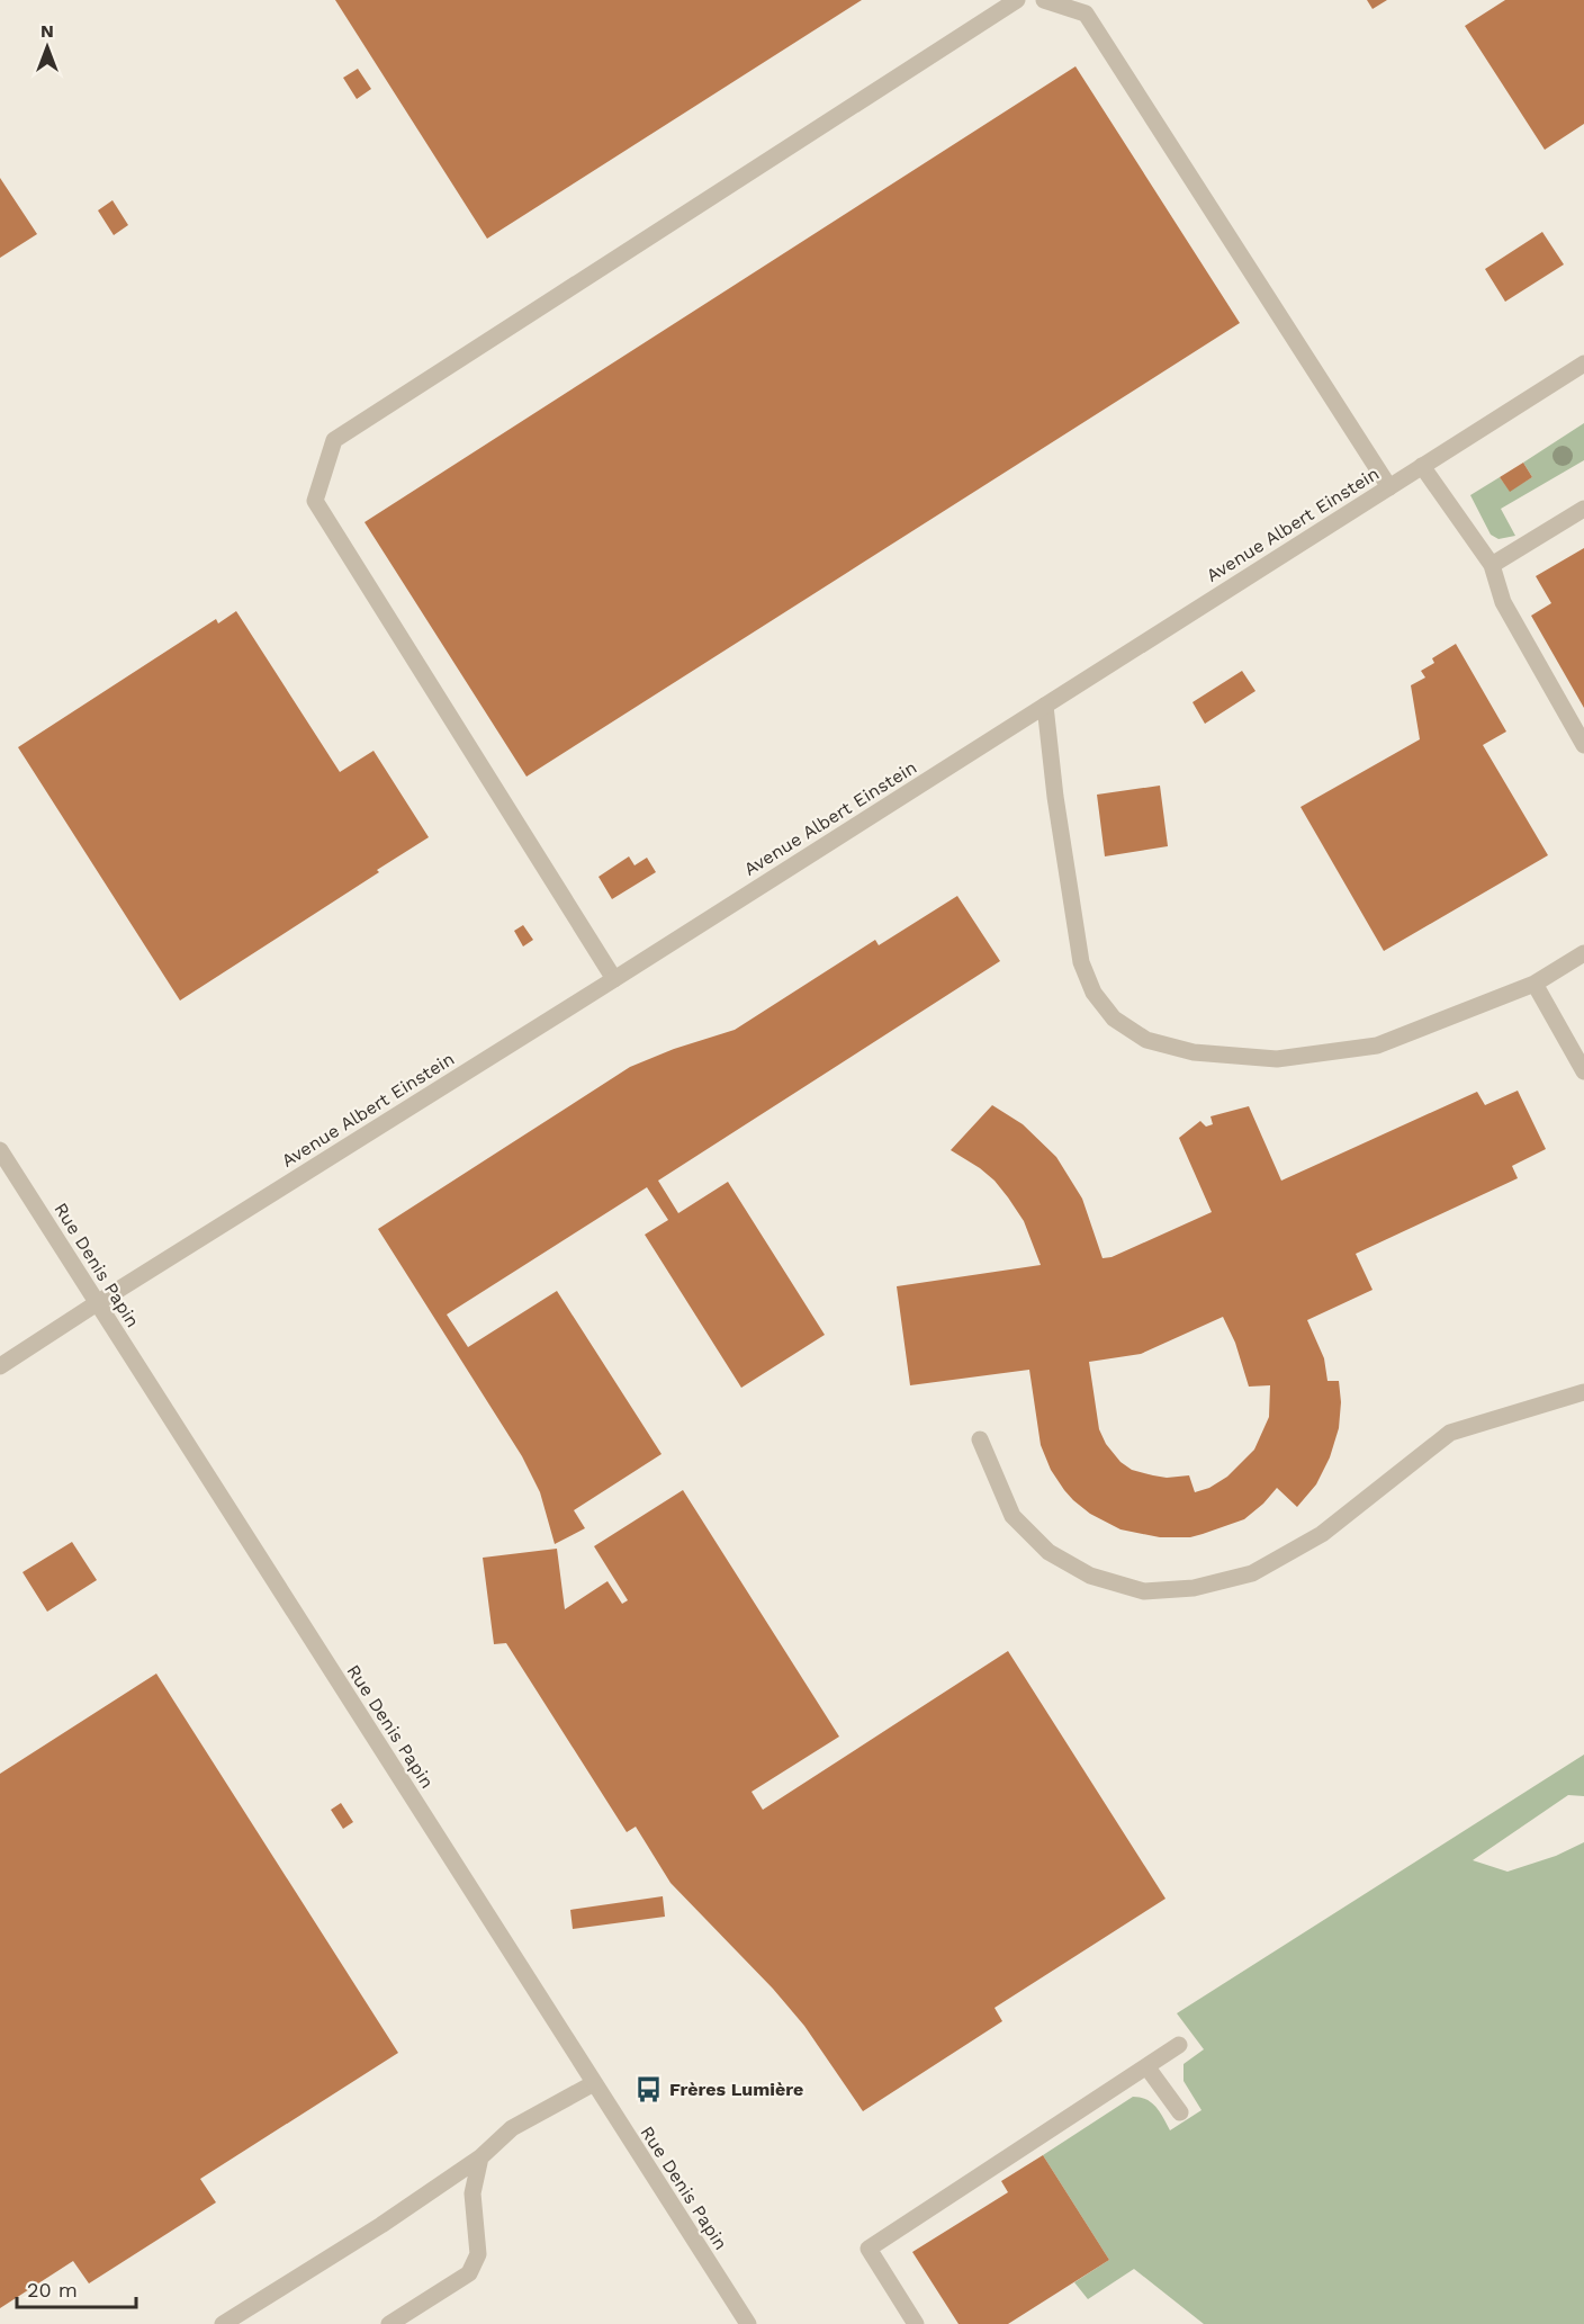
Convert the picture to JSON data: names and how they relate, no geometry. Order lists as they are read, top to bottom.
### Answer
{
  "streets": {
    "street": ["Avenue Albert Einstein", "Rue Denis Papin"]
  },
  "crossings": [
    ["Avenue Albert Einstein", "Rue Denis Papin"]
  ],
  "places": {
    "bus stop": ["Frères Lumière"]
  },
  "scale_bar": "20 m",
  "north": "top"
}
